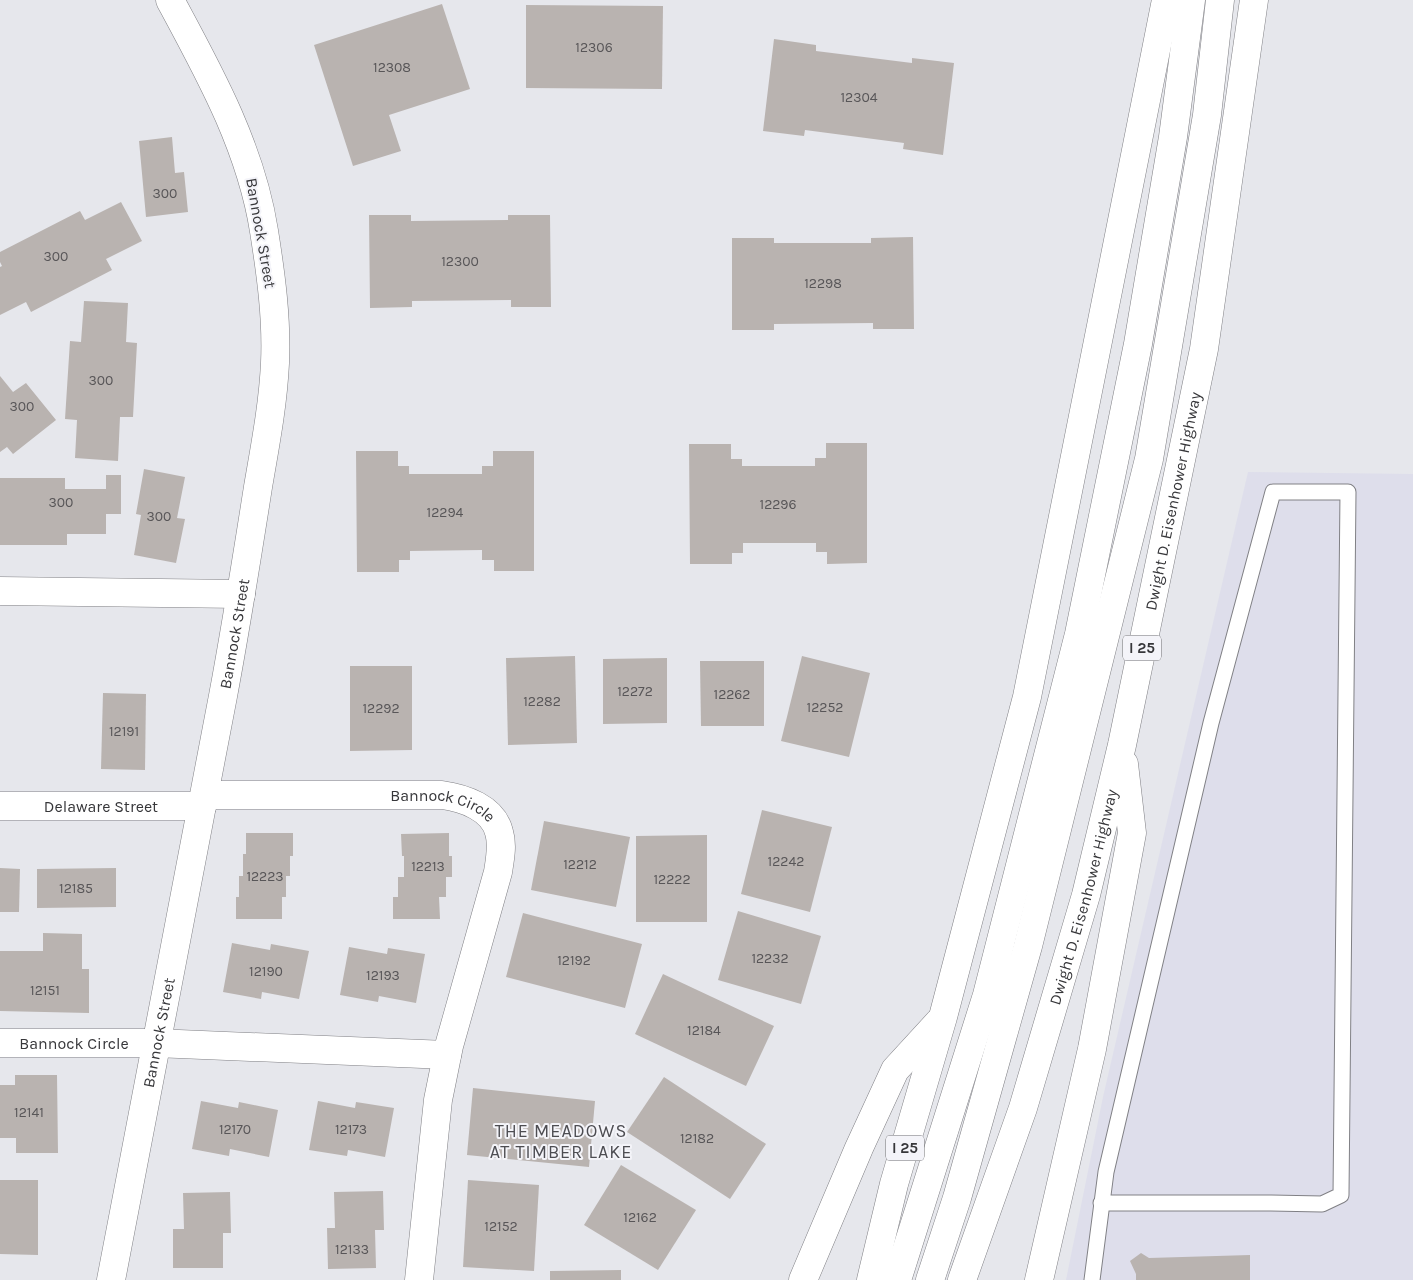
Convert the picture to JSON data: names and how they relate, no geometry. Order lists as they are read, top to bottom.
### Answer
{
  "streets": {
    "main road": [
      "Bannock Street",
      "Dwight D. Eisenhower Highway",
      "I 25",
      "Delaware Street",
      "Bannock Circle"
    ]
  },
  "crossings": [
    ["Bannock Street", "Delaware Street"],
    ["Bannock Street", "Bannock Circle"],
    ["Delaware Street", "Bannock Circle"]
  ],
  "districts": ["THE MEADOWS AT TIMBER LAKE"],
  "house_numbers": [
    "12306",
    "12308",
    "12304",
    "300",
    "300",
    "12300",
    "12298",
    "300",
    "300",
    "300",
    "12296",
    "12294",
    "300",
    "12272",
    "12262",
    "12282",
    "12252",
    "12292",
    "12191",
    "12242",
    "12212",
    "12213",
    "12223",
    "12222",
    "12185",
    "12232",
    "12192",
    "12190",
    "12193",
    "12151",
    "12184",
    "12141",
    "12170",
    "12173",
    "12182",
    "12162",
    "12152",
    "12133"
  ]
}
